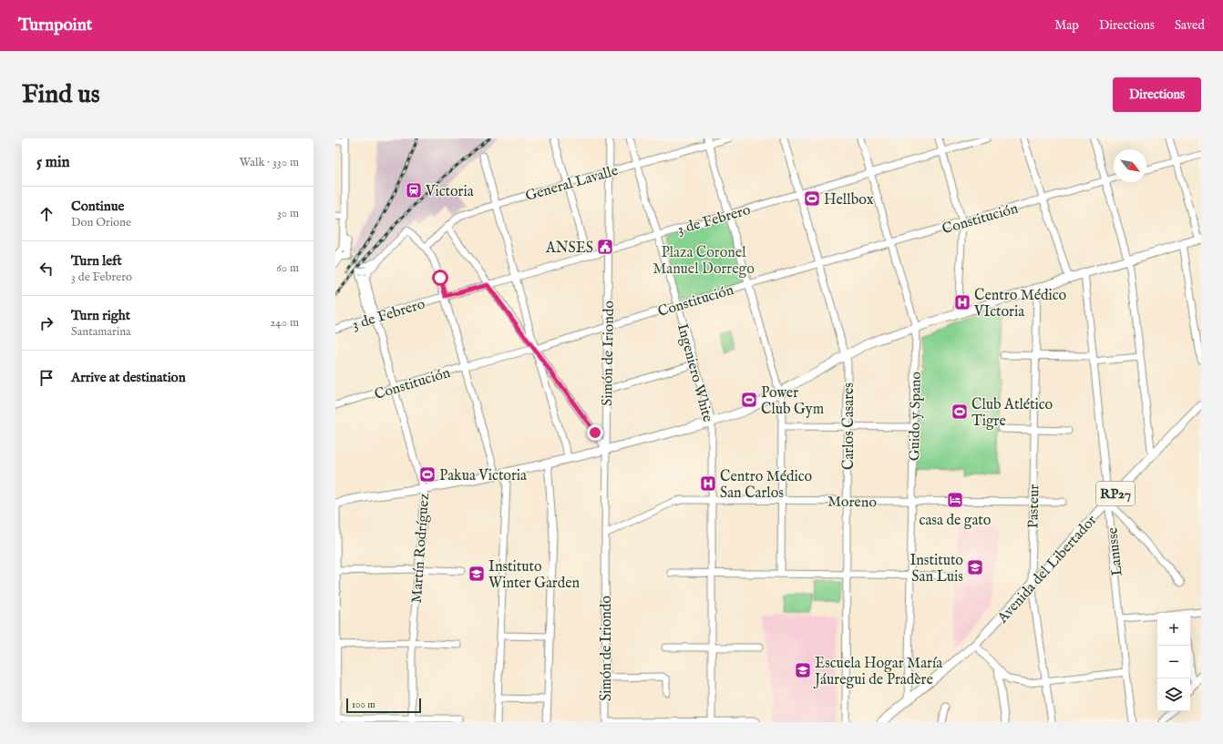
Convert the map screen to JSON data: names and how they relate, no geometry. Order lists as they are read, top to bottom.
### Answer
{
  "streets": {
    "main road": ["RP27", "Avenida del Libertador"],
    "street": [
      "General Lavalle",
      "Constitución",
      "3 de Febrero",
      "Simón de Iriondo",
      "Ingeniero White",
      "Guido y Spano",
      "Carlos Casares",
      "Moreno",
      "Pasteur",
      "Martín Rodríguez",
      "Lanusse"
    ]
  },
  "crossings": [
    ["General Lavalle", "Simón de Iriondo"],
    ["General Lavalle", "Ingeniero White"],
    ["Constitución", "Simón de Iriondo"],
    ["Constitución", "Ingeniero White"],
    ["Constitución", "Guido y Spano"],
    ["Constitución", "Carlos Casares"],
    ["Constitución", "Martín Rodríguez"],
    ["3 de Febrero", "Simón de Iriondo"],
    ["3 de Febrero", "Ingeniero White"],
    ["3 de Febrero", "Guido y Spano"],
    ["3 de Febrero", "Carlos Casares"],
    ["3 de Febrero", "Martín Rodríguez"],
    ["Simón de Iriondo", "Moreno"],
    ["Ingeniero White", "Moreno"],
    ["Guido y Spano", "Moreno"],
    ["Guido y Spano", "Avenida del Libertador"],
    ["Carlos Casares", "Moreno"],
    ["Moreno", "Pasteur"],
    ["Pasteur", "Avenida del Libertador"],
    ["Lanusse", "Avenida del Libertador"]
  ],
  "parks": ["Plaza Coronel Manuel Dorrego"],
  "places": {
    "station": ["Victoria"],
    "sports": [
      "Hellbox",
      "Power Club Gym",
      "Club Atlético Tigre",
      "Pakua Victoria"
    ],
    "public building": ["ANSES"],
    "hospital": ["Centro Médico VIctoria", "Centro Médico San Carlos"],
    "hotel": ["casa de gato"],
    "school or university": ["Instituto San Luis", "Instituto Winter Garden", "Escuela Hogar María Jáuregui de Pradère"]
  },
  "scale_bar": "100 m",
  "north": "bottom right",
  "page": {
    "header": "Turnpoint",
    "nav": ["Map", "Directions", "Saved"],
    "buttons": "Directions",
    "title": "Find us",
    "heading": ["5 min", "Walk · 330 m"],
    "list": [
      ["Continue", "Don Orione", "30 m"],
      ["Turn left", "3 de Febrero", "60 m"],
      ["Turn right", "Santamarina", "240 m"],
      "Arrive at destination"
    ],
    "map_buttons": ["+", "−"],
    "scale": "100 m"
  }
}
